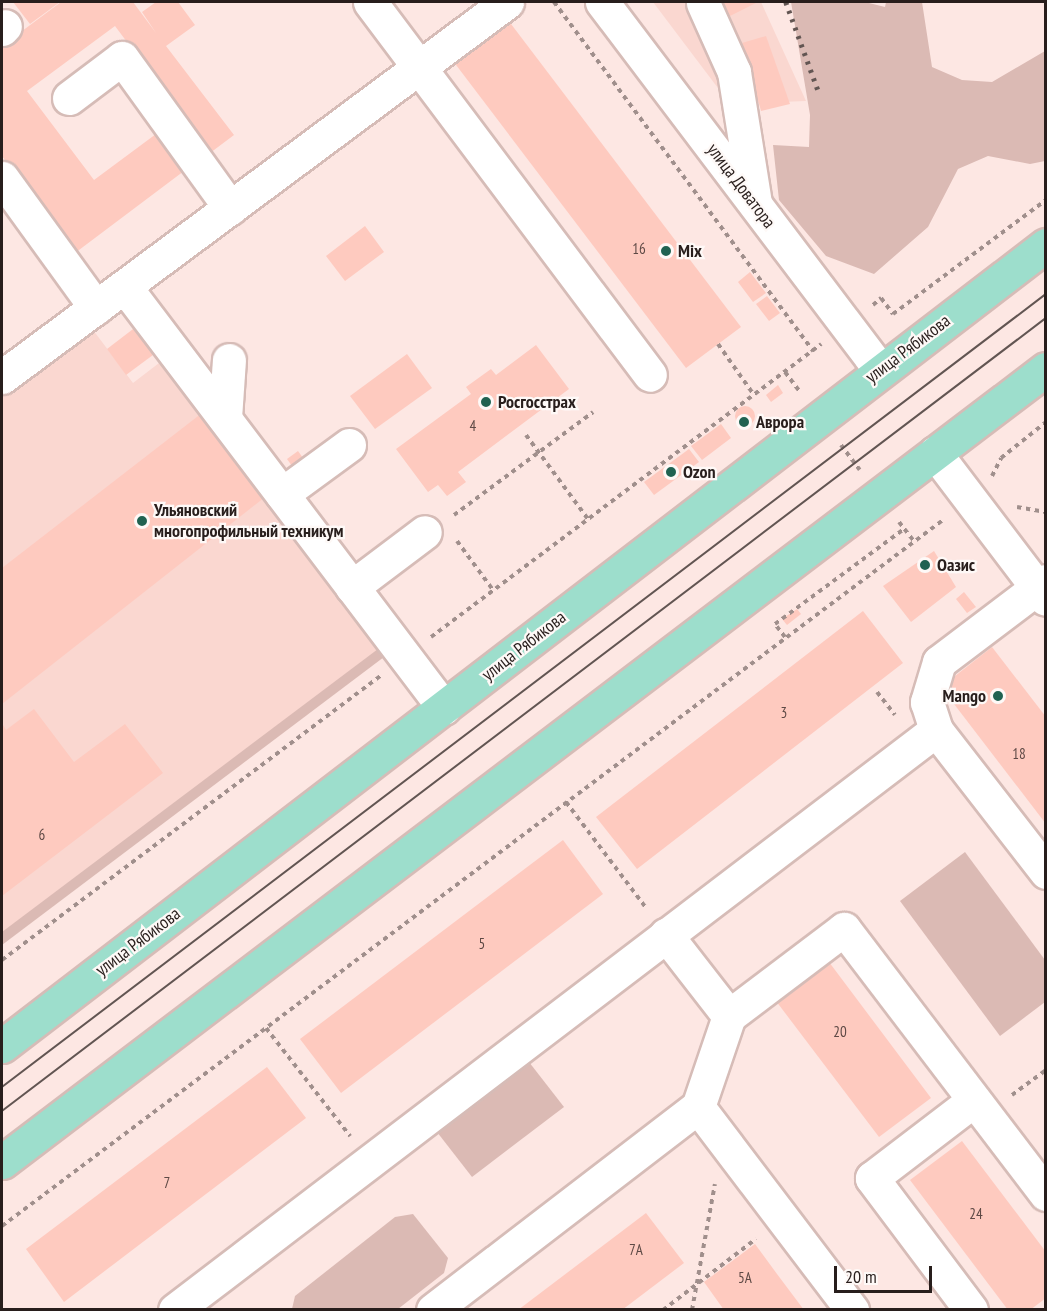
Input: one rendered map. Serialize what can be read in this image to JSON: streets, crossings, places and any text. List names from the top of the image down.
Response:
{
  "streets": {
    "main road": ["улица Рябикова"],
    "street": ["улица Доватора"]
  },
  "crossings": [
    ["улица Доватора", "улица Рябикова"]
  ],
  "places": [
    "Mix",
    "Росгосстрах",
    "Аврора",
    "Ozon",
    "Ульяновский многопрофильный техникум",
    "Оазис",
    "Mango"
  ],
  "house_numbers": [
    "16",
    "4",
    "3",
    "18",
    "6",
    "5",
    "20",
    "7",
    "24",
    "7А",
    "5А"
  ],
  "scale_bar": "20 m"
}
